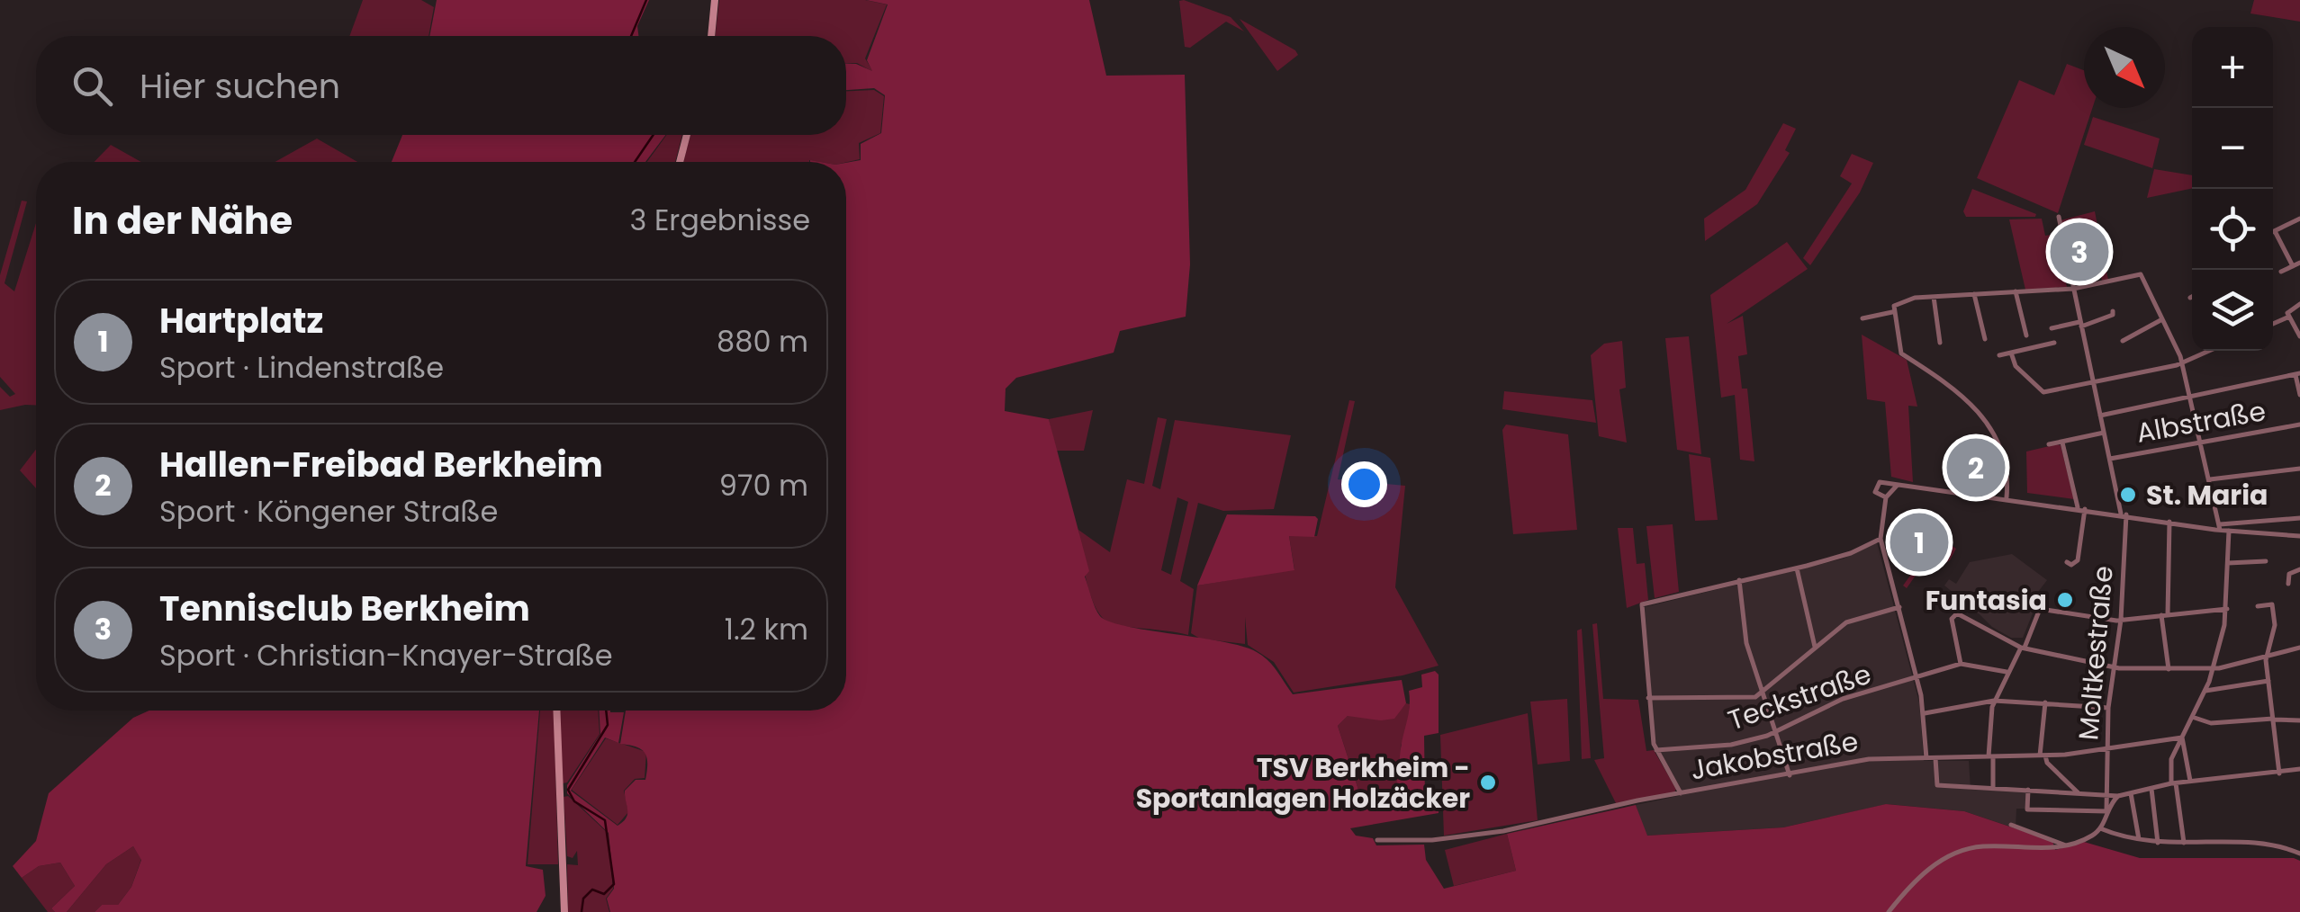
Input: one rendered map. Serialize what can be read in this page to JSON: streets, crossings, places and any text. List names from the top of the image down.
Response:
{
  "streets": {
    "street": [
      "Albstraße",
      "Moltkestraße",
      "Teckstraße",
      "Jakobstraße"
    ]
  },
  "crossings": [
    ["Albstraße", "Moltkestraße"],
    ["Moltkestraße", "Jakobstraße"]
  ],
  "places": ["St. Maria", "Funtasia", "TSV Berkheim - Sportanlagen Holzäcker"],
  "north": "bottom right",
  "page": {
    "map_buttons": ["+", "−"],
    "search": "Hier suchen",
    "heading": ["In der Nähe", "3 Ergebnisse"],
    "pins": ["3", "2", "1"],
    "list": [
      {
        "mark": "1",
        "name": "Hartplatz",
        "note": "Sport · Lindenstraße",
        "value": "880 m"
      },
      {
        "mark": "2",
        "name": "Hallen-Freibad Berkheim",
        "note": "Sport · Köngener Straße",
        "value": "970 m"
      },
      {
        "mark": "3",
        "name": "Tennisclub Berkheim",
        "note": "Sport · Christian-Knayer-Straße",
        "value": "1.2 km"
      }
    ]
  }
}
